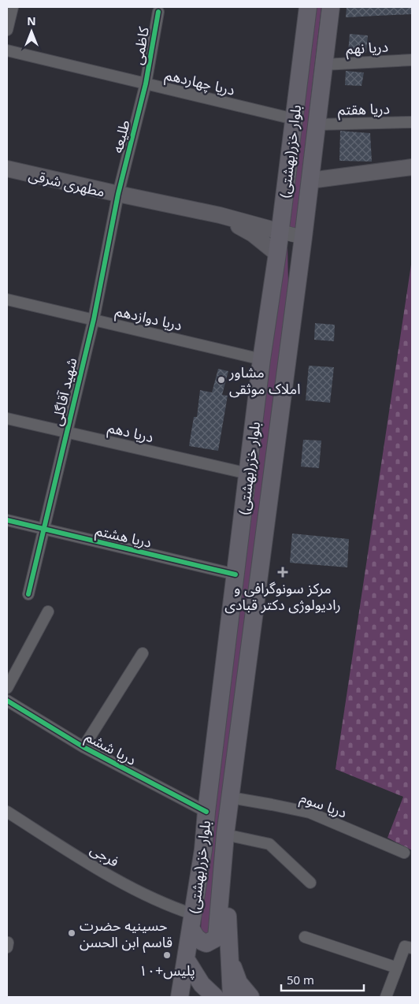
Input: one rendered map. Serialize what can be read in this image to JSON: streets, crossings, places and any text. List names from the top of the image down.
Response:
{
  "streets": {
    "main road": ["بلوار خزر(بهشتی)", "مطهری شرقی"],
    "street": [
      "کاظمی",
      "دریا نهم",
      "دریا چهاردهم",
      "دریا هقتم",
      "طلیعه",
      "دریا دوازدهم",
      "شهید آقاگلی",
      "دریا دهم",
      "دریا هشتم",
      "دریا ششم",
      "دریا سوم",
      "فرجی"
    ]
  },
  "crossings": [
    ["کاظمی", "دریا چهاردهم"],
    ["کاظمی", "طلیعه"],
    ["دریا نهم", "بلوار خزر(بهشتی)"],
    ["دریا چهاردهم", "طلیعه"],
    ["دریا چهاردهم", "بلوار خزر(بهشتی)"],
    ["دریا هقتم", "بلوار خزر(بهشتی)"],
    ["طلیعه", "مطهری شرقی"],
    ["طلیعه", "شهید آقاگلی"],
    ["بلوار خزر(بهشتی)", "دریا دوازدهم"],
    ["بلوار خزر(بهشتی)", "دریا دهم"],
    ["بلوار خزر(بهشتی)", "دریا هشتم"],
    ["بلوار خزر(بهشتی)", "دریا ششم"],
    ["بلوار خزر(بهشتی)", "دریا سوم"],
    ["بلوار خزر(بهشتی)", "فرجی"],
    ["مطهری شرقی", "شهید آقاگلی"],
    ["دریا دوازدهم", "شهید آقاگلی"],
    ["شهید آقاگلی", "دریا دهم"],
    ["شهید آقاگلی", "دریا هشتم"]
  ],
  "places": {
    "other": ["مشاور املاک موثقی", "حسینیه حضرت قاسم ابن الحسن", "پلیس+١٠"],
    "health": ["مركز سونوگرافی و راديولوژی دكتر قبادی"]
  },
  "scale_bar": "50 m",
  "north": "top"
}
